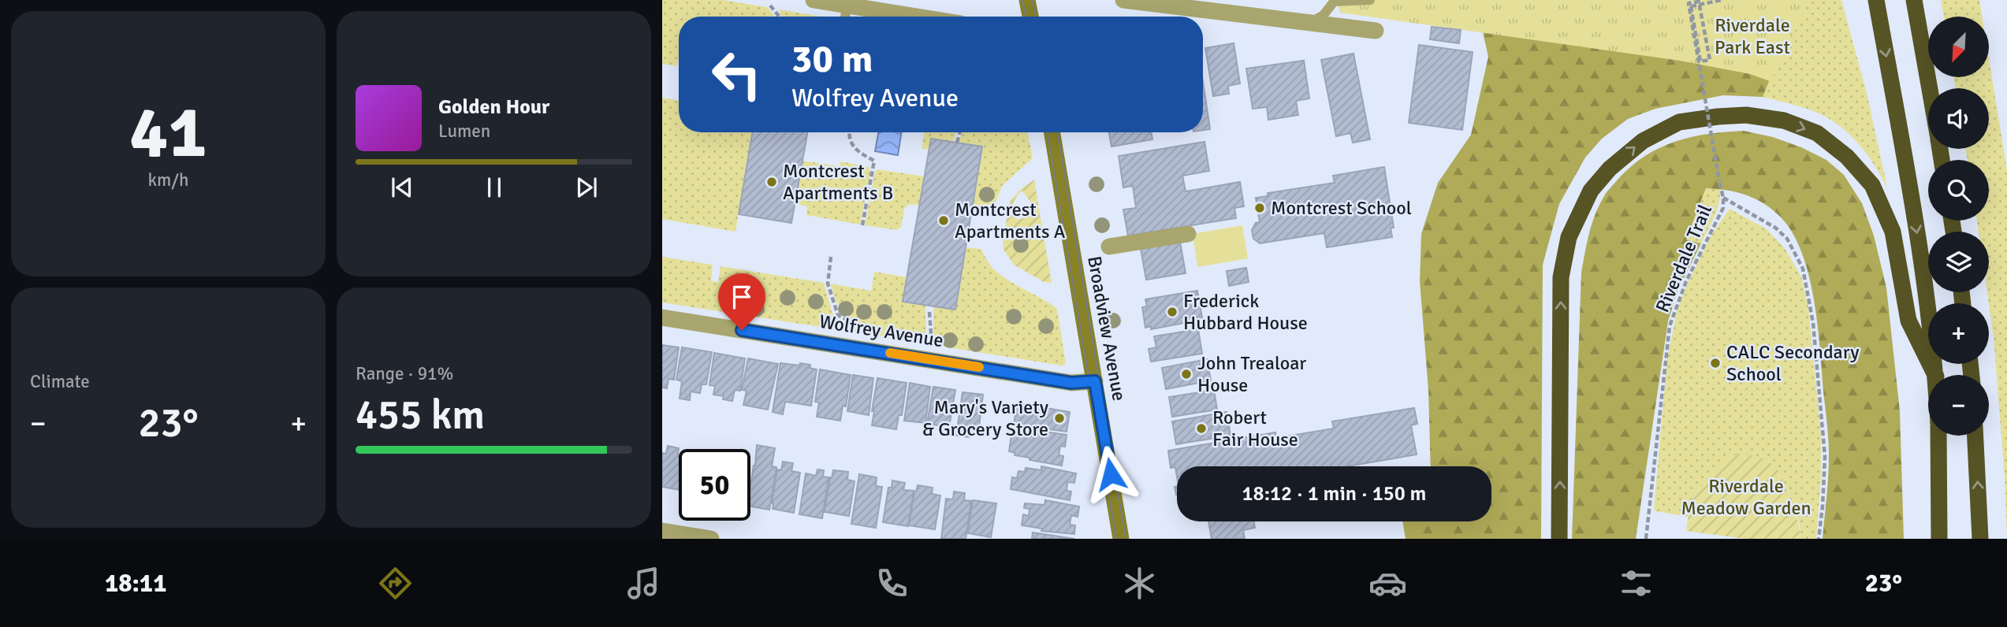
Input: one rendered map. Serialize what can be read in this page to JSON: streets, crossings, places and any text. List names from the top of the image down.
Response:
{
  "streets": {
    "main road": ["Broadview Avenue"],
    "street": ["Wolfrey Avenue"],
    "path": ["Riverdale Trail"]
  },
  "crossings": [
    ["Broadview Avenue", "Wolfrey Avenue"]
  ],
  "parks": ["Riverdale Park East", "Riverdale Meadow Garden"],
  "places": [
    "Montcrest Apartments B",
    "Montcrest School",
    "Montcrest Apartments A",
    "Frederick Hubbard House",
    "CALC Secondary School",
    "John Trealoar House",
    "Mary's Variety & Grocery Store",
    "Robert Fair House"
  ],
  "north": "bottom left",
  "page": {
    "tile": [
      ["41", "km/h"],
      "Climate",
      ["Range · 91%", "455 km"]
    ],
    "map_buttons": ["+", "−"],
    "turn": ["30 m", "Wolfrey Avenue"],
    "song": ["Golden Hour", "Lumen"],
    "heat": ["−", "23°", "+"],
    "limit": "50",
    "trip": "18:12 · 1 min · 150 m",
    "tabs": ["18:11", "23°"]
  }
}
